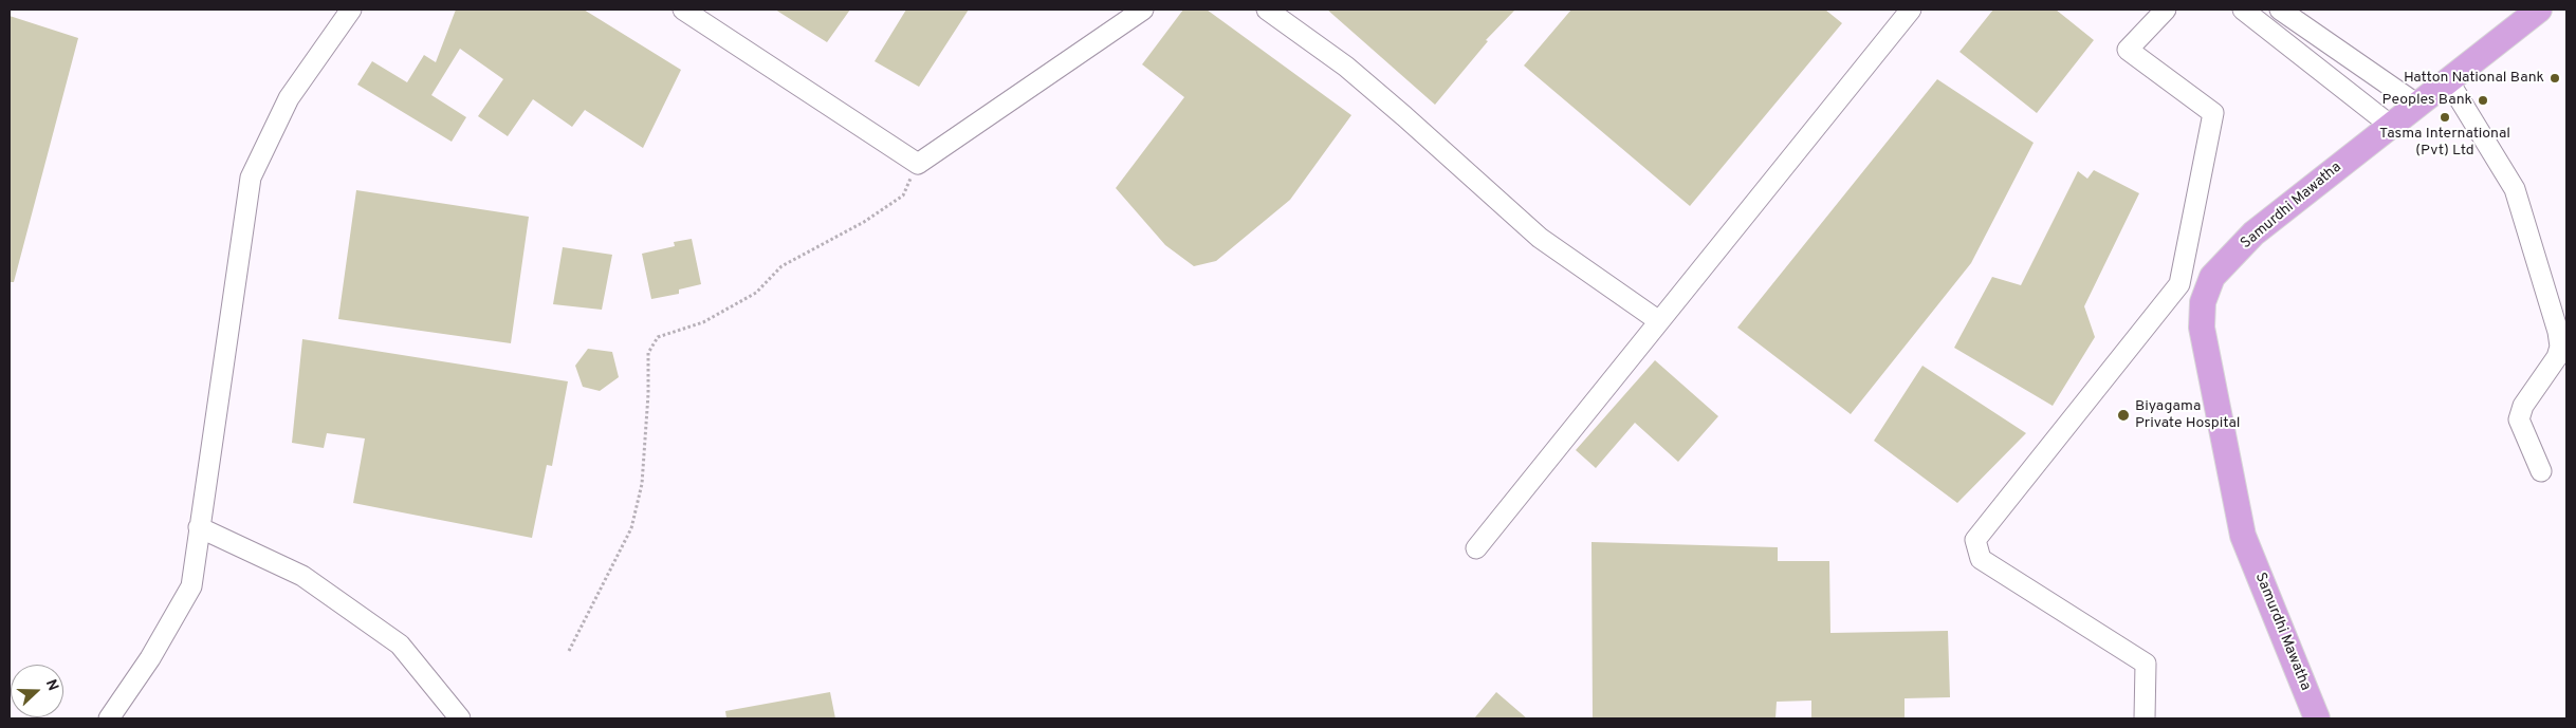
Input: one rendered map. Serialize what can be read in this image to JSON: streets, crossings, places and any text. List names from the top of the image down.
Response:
{
  "streets": {
    "main road": ["Samurdhi Mawatha"]
  },
  "places": [
    "Hatton National Bank",
    "Peoples Bank",
    "Tasma International (Pvt) Ltd",
    "Biyagama Private Hospital"
  ],
  "north": "right"
}
